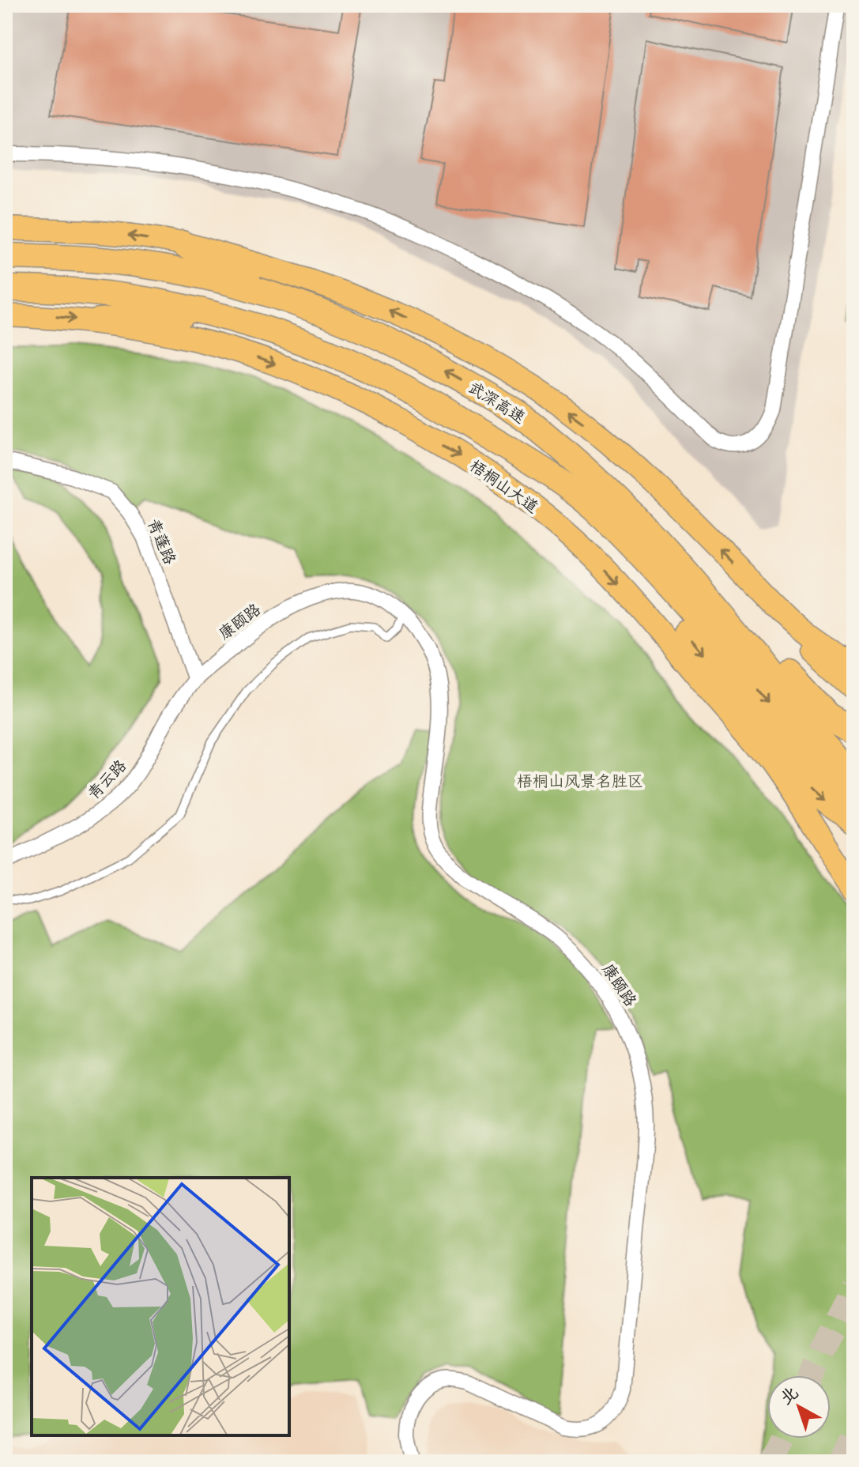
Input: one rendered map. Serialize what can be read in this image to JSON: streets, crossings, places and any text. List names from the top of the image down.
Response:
{
  "streets": {
    "highway": ["武深高速"],
    "main road": ["梧桐山大道"],
    "street": ["青蓬路", "康颐路", "青云路"]
  },
  "crossings": [
    ["青蓬路", "康颐路"],
    ["青蓬路", "青云路"],
    ["康颐路", "青云路"]
  ],
  "parks": ["梧桐山风景名胜区"],
  "north": "top left"
}
